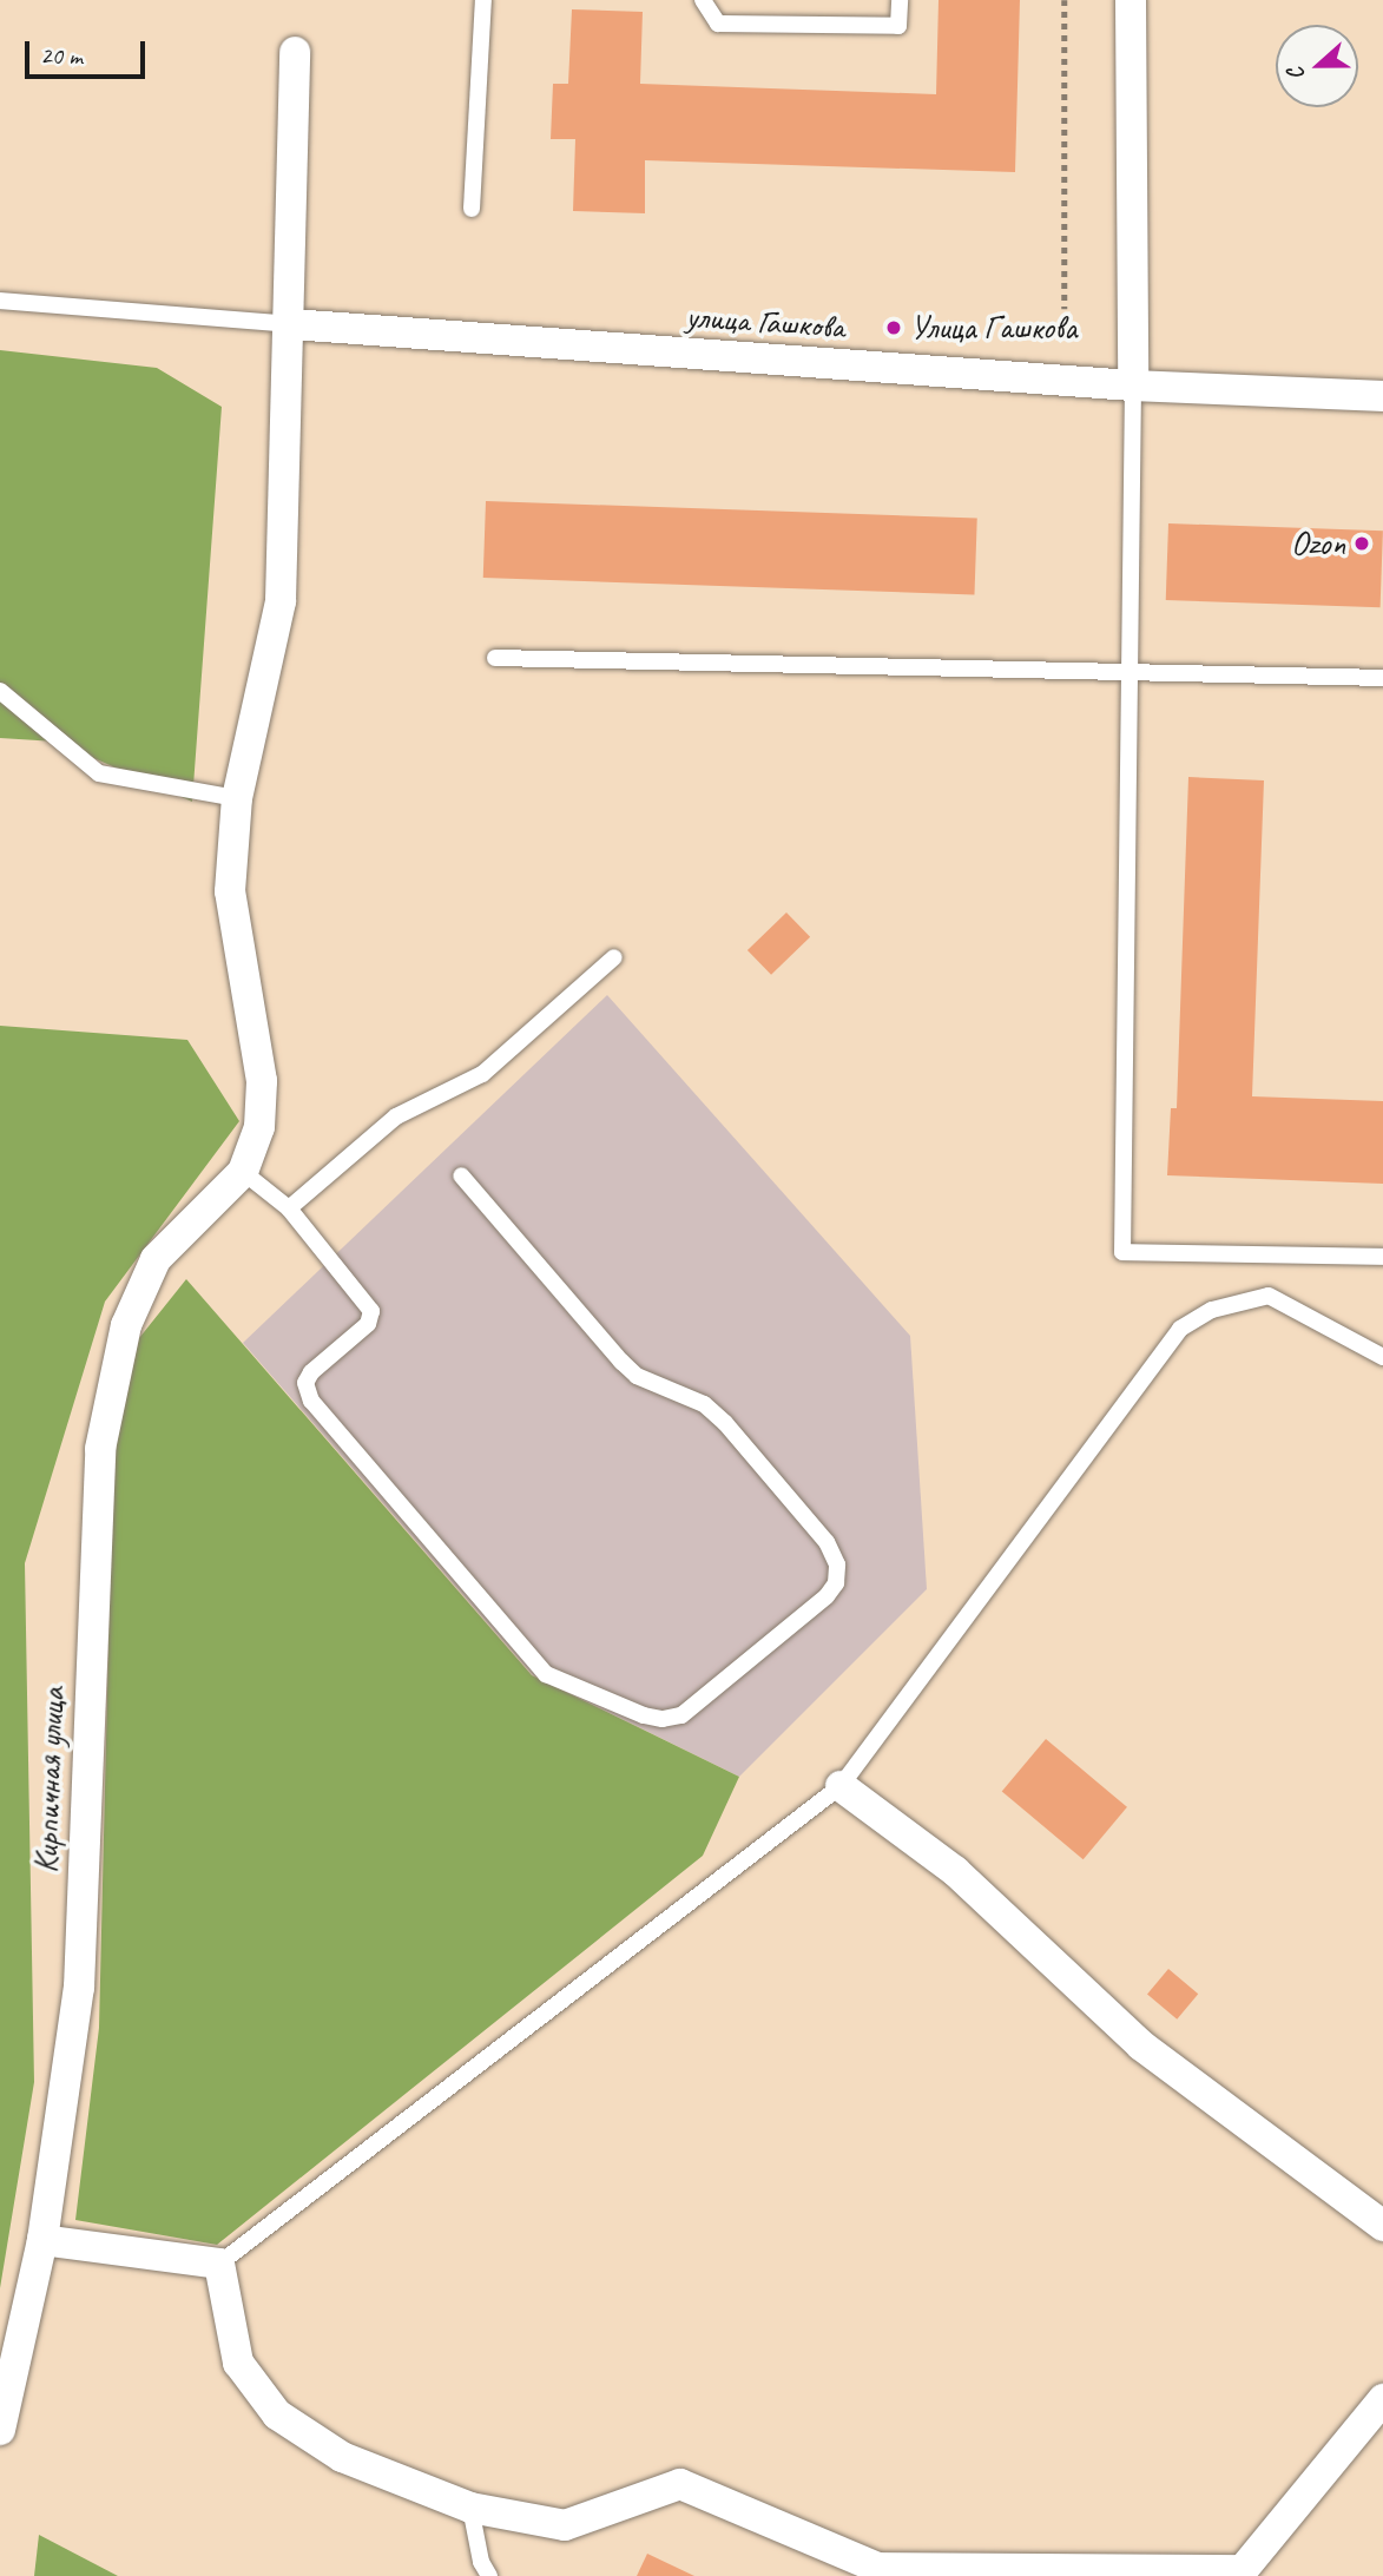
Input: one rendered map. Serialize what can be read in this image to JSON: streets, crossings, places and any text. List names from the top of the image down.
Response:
{
  "streets": {
    "street": ["улица Гашкова", "Кирпичная улица"]
  },
  "places": ["Улица Гашкова", "Ozon"],
  "scale_bar": "20 m",
  "north": "left"
}
